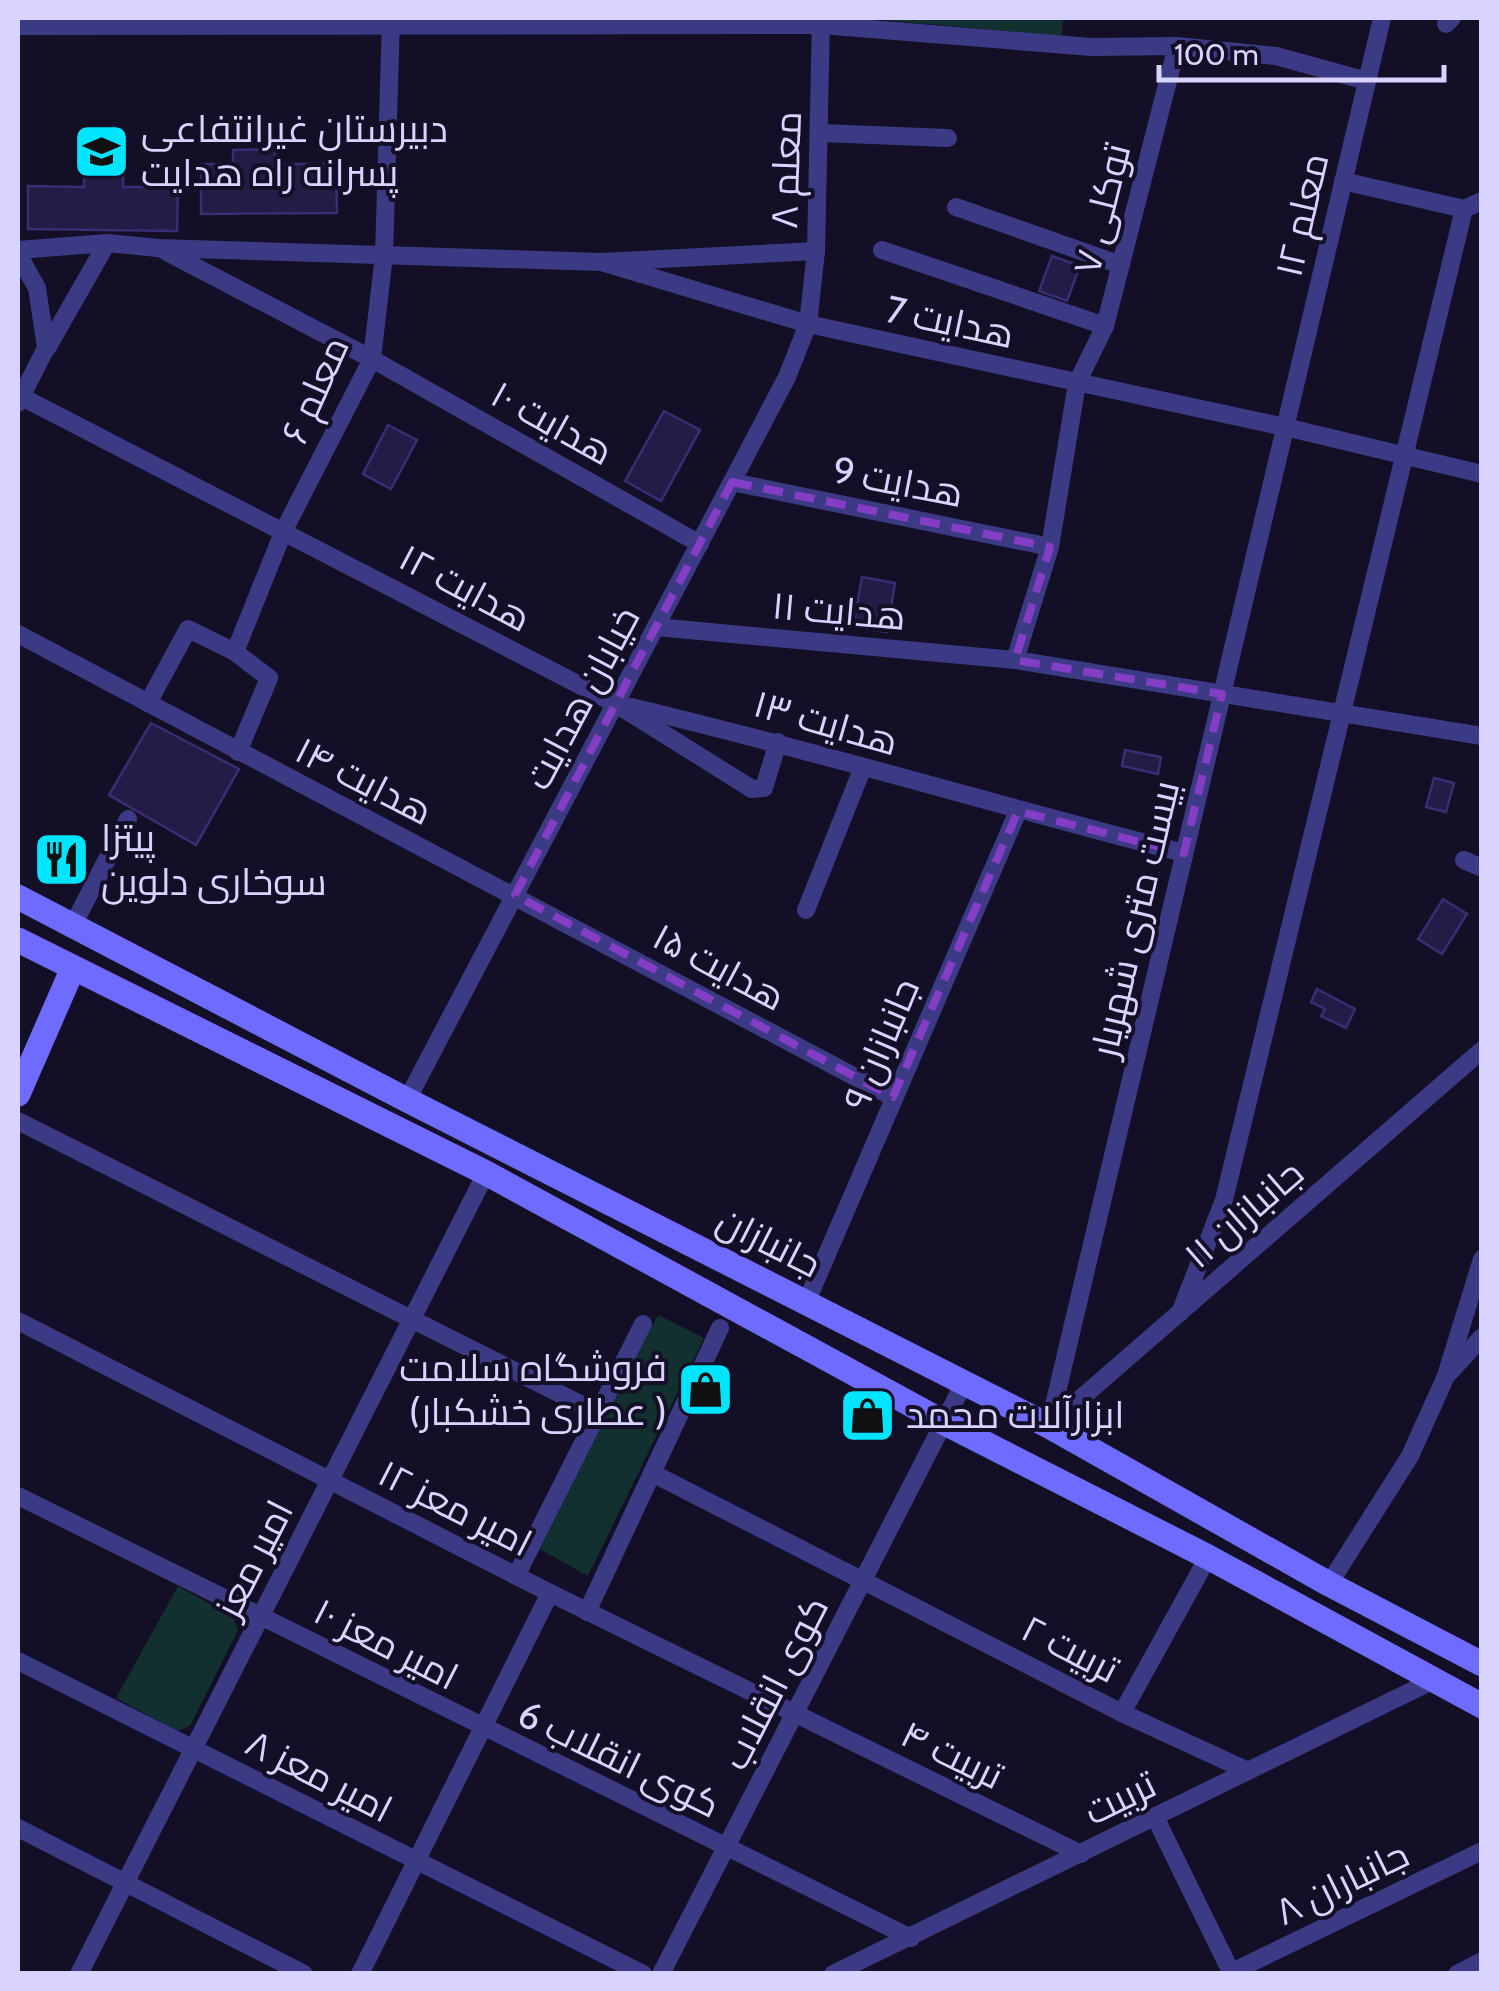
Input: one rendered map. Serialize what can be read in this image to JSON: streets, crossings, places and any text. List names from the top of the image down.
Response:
{
  "streets": {
    "main road": ["جانبازان"],
    "street": [
      "معلم ۸",
      "توکلی ۷",
      "معلم ۱۲",
      "هدایت 7",
      "معلم ۶",
      "هدایت ۱۰",
      "هدایت 9",
      "هدایت ۱۲",
      "هدایت ۱۱",
      "خیابان هدایت",
      "هدایت ۱۳",
      "هدایت ۱۴",
      "بیست متری شهریار",
      "هدایت ۱۵",
      "جانبازان ۹",
      "جانبازان ۱۱",
      "امیر معز ۱۲",
      "امیر معز",
      "امیر معز ۱۰",
      "تربیت ۲",
      "کوی انقلاب",
      "تربیت ۴",
      "کوی انقلاب 6",
      "امیر معز ۸",
      "تربیت",
      "جانباران ۸"
    ]
  },
  "crossings": [
    ["معلم ۸", "هدایت 7"],
    ["معلم ۸", "خیابان هدایت"],
    ["توکلی ۷", "هدایت 7"],
    ["توکلی ۷", "هدایت 9"],
    ["توکلی ۷", "هدایت ۱۱"],
    ["معلم ۱۲", "هدایت 7"],
    ["معلم ۱۲", "بیست متری شهریار"],
    ["هدایت 7", "خیابان هدایت"],
    ["هدایت 7", "بیست متری شهریار"],
    ["معلم ۶", "هدایت ۱۰"],
    ["معلم ۶", "هدایت ۱۲"],
    ["هدایت ۱۰", "خیابان هدایت"],
    ["هدایت 9", "خیابان هدایت"],
    ["هدایت ۱۲", "خیابان هدایت"],
    ["هدایت ۱۲", "هدایت ۱۳"],
    ["هدایت ۱۱", "خیابان هدایت"],
    ["هدایت ۱۱", "بیست متری شهریار"],
    ["خیابان هدایت", "هدایت ۱۳"],
    ["خیابان هدایت", "هدایت ۱۴"],
    ["خیابان هدایت", "هدایت ۱۵"],
    ["خیابان هدایت", "جانبازان"],
    ["هدایت ۱۳", "بیست متری شهریار"],
    ["هدایت ۱۳", "جانبازان ۹"],
    ["هدایت ۱۴", "هدایت ۱۵"],
    ["بیست متری شهریار", "جانبازان ۱۱"],
    ["بیست متری شهریار", "جانبازان"],
    ["هدایت ۱۵", "جانبازان ۹"],
    ["جانبازان ۹", "جانبازان"],
    ["جانبازان ۱۱", "جانبازان"],
    ["جانبازان", "امیر معز"],
    ["جانبازان", "کوی انقلاب"],
    ["جانبازان", "تربیت"],
    ["امیر معز ۱۲", "امیر معز"],
    ["امیر معز ۱۲", "تربیت ۴"],
    ["امیر معز", "امیر معز ۱۰"],
    ["امیر معز", "امیر معز ۸"],
    ["امیر معز ۱۰", "کوی انقلاب 6"],
    ["تربیت ۲", "کوی انقلاب"],
    ["تربیت ۲", "تربیت"],
    ["کوی انقلاب", "تربیت ۴"],
    ["کوی انقلاب", "کوی انقلاب 6"],
    ["تربیت ۴", "تربیت"],
    ["کوی انقلاب 6", "تربیت"]
  ],
  "places": {
    "school or university": ["دبیرستان غیرانتفاعی پسرانه راه هدایت"],
    "restaurant": ["پیتزا سوخاری دلوین"],
    "shop": ["فروشگاه سلامت (عطاری خشکبار )", "ابزارآلات محمد"]
  },
  "scale_bar": "100 m"
}
